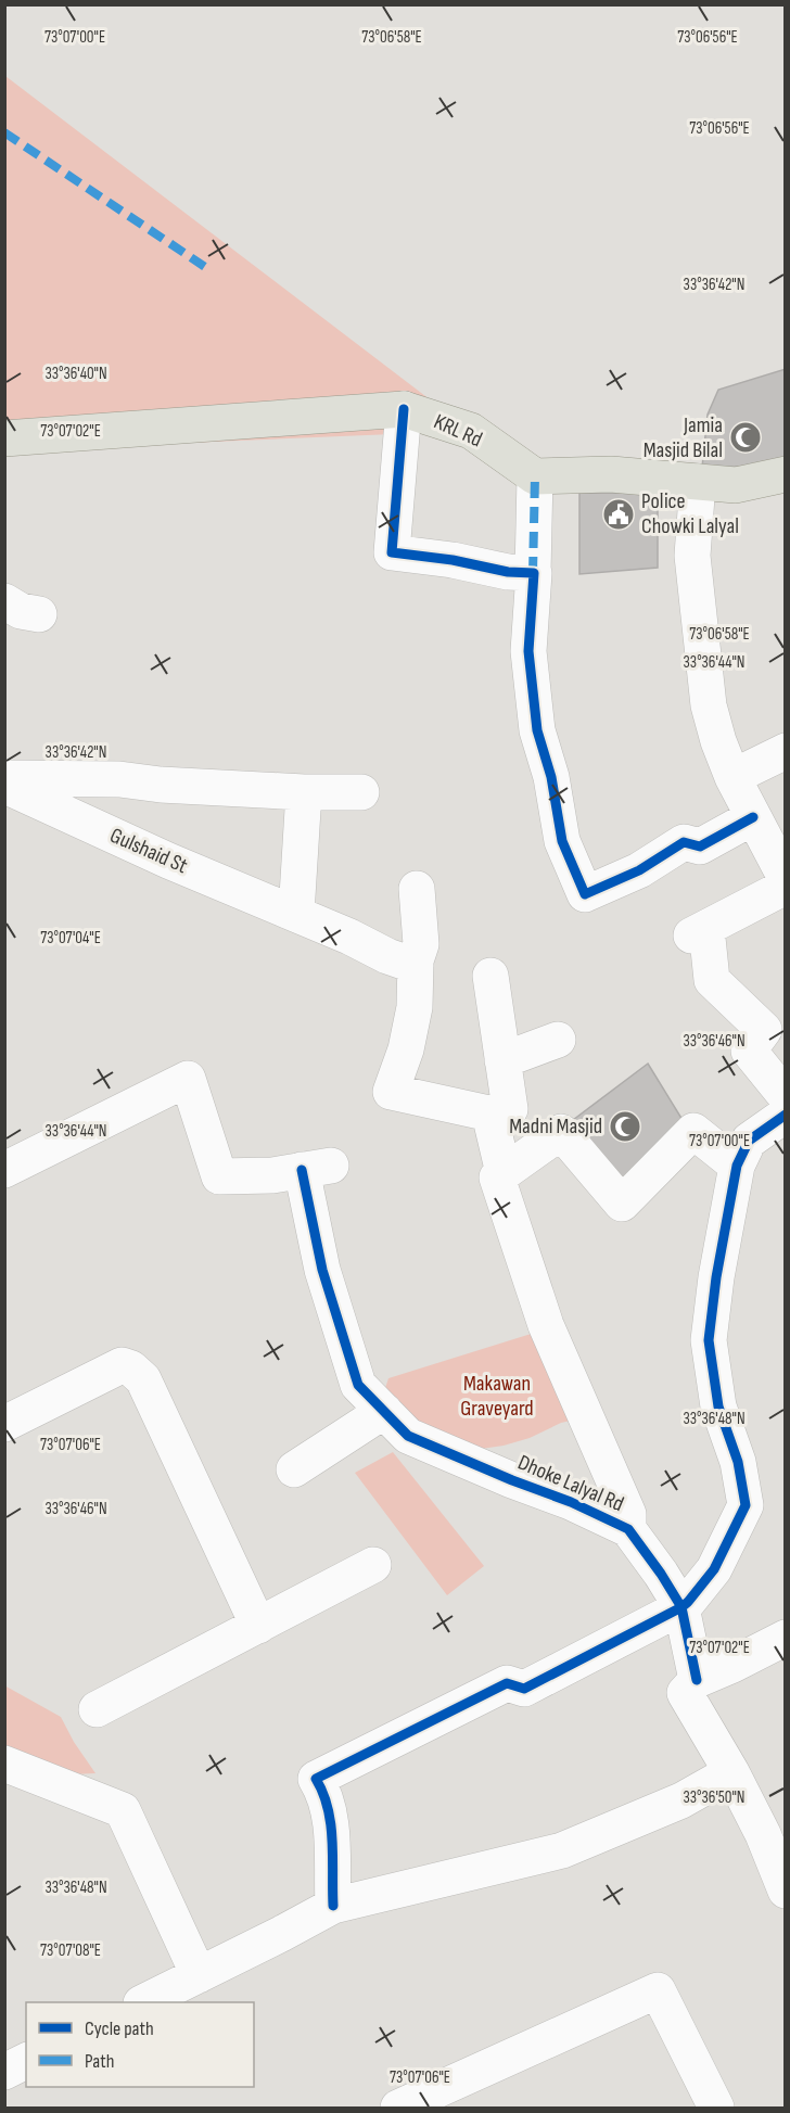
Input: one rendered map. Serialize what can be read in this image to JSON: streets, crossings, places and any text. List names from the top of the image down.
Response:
{
  "streets": {
    "main road": ["KRL Rd"],
    "street": ["Gulshaid St", "Dhoke Lalyal Rd"]
  },
  "parks": ["Makawan Graveyard"],
  "places": {
    "mosque": ["Jamia Masjid Bilal", "Madni Masjid"],
    "public building": ["Police Chowki Lalyal"]
  },
  "legend": ["Cycle path", "Path"],
  "coordinates": [
    "73°07'00\"E",
    "73°06'58\"E",
    "73°06'56\"E",
    "33°36'42\"N",
    "33°36'40\"N",
    "73°07'02\"E",
    "33°36'44\"N",
    "73°07'04\"E",
    "33°36'46\"N",
    "33°36'48\"N",
    "73°07'06\"E",
    "33°36'50\"N",
    "73°07'08\"E"
  ]
}
